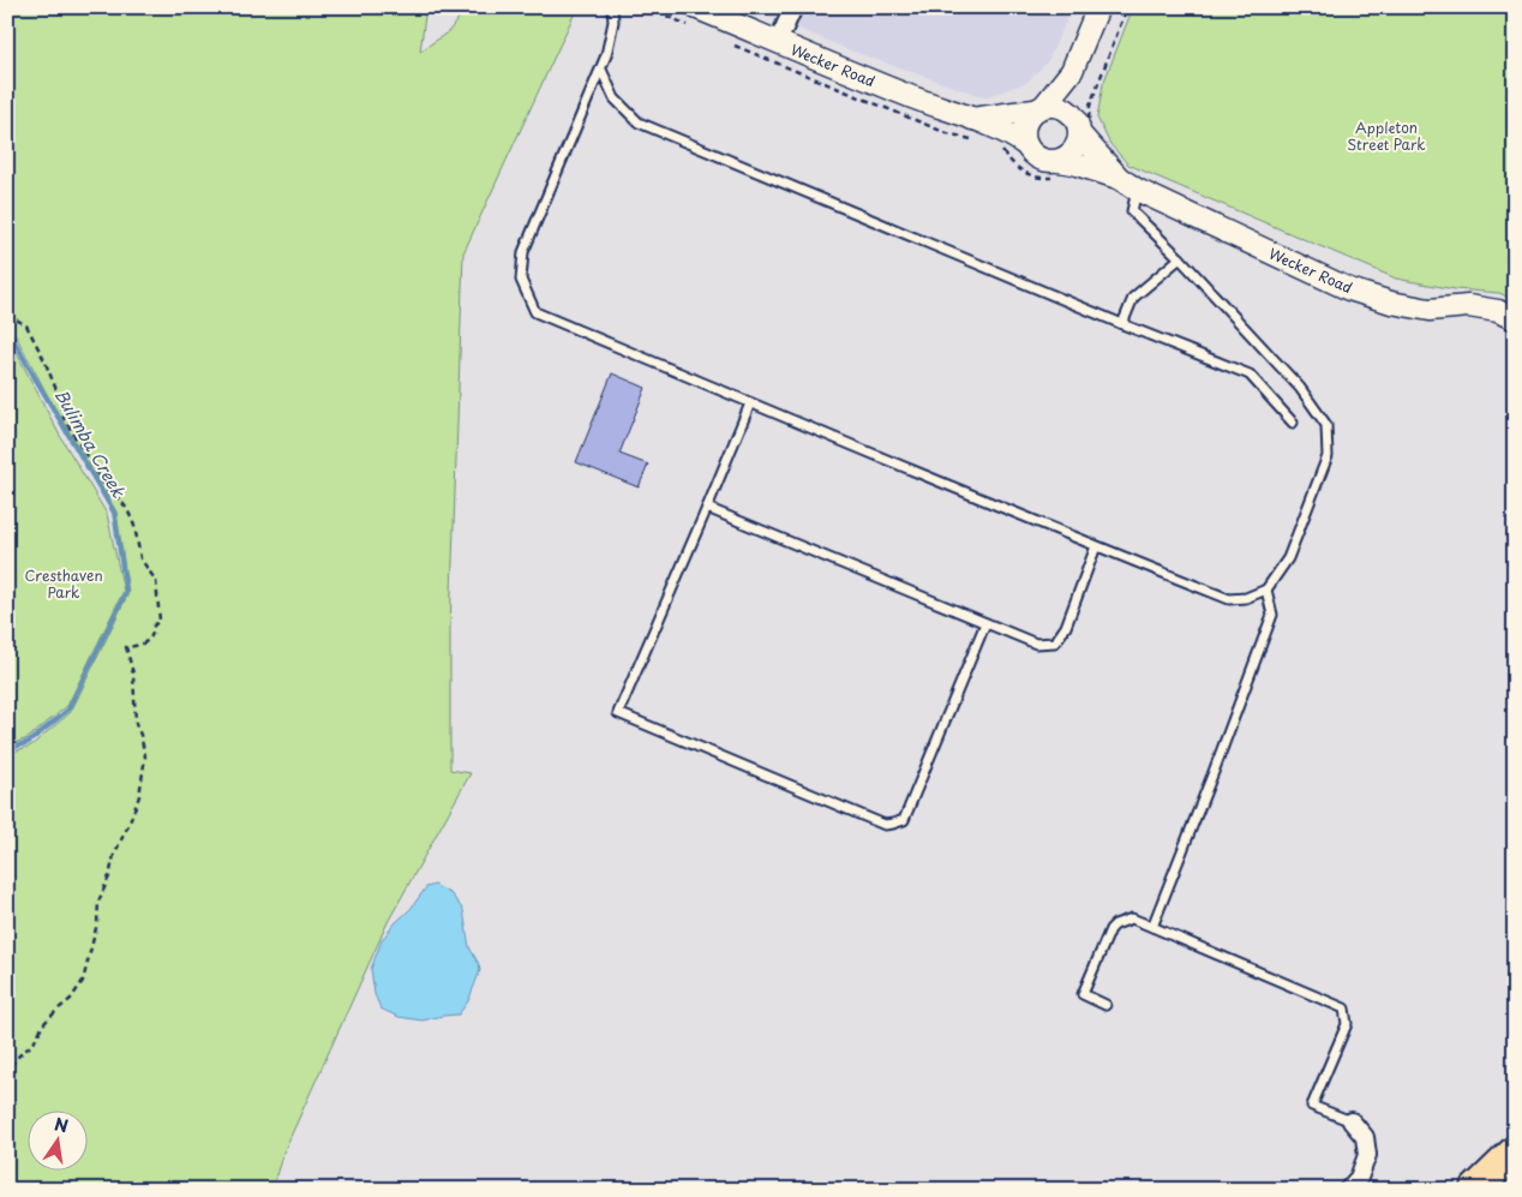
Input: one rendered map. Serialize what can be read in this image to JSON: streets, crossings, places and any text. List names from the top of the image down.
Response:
{
  "streets": {
    "street": ["Wecker Road"]
  },
  "water": ["Bulimba Creek"],
  "parks": ["Appleton Street Park", "Cresthaven Park"],
  "north": "top"
}
